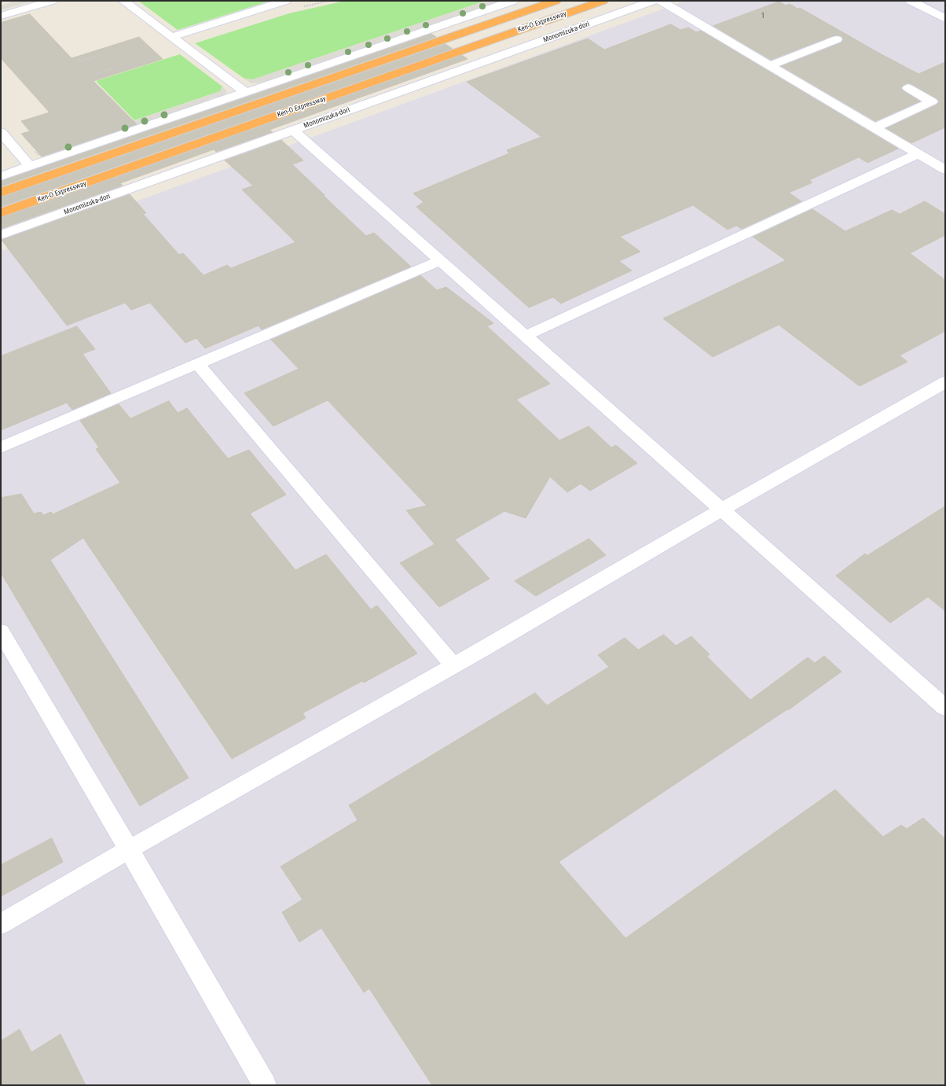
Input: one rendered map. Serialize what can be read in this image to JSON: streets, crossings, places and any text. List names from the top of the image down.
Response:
{
  "streets": {
    "highway": ["Ken-O Expressway"],
    "street": ["Monomizuka-dori"]
  },
  "house_numbers": ["1"]
}
